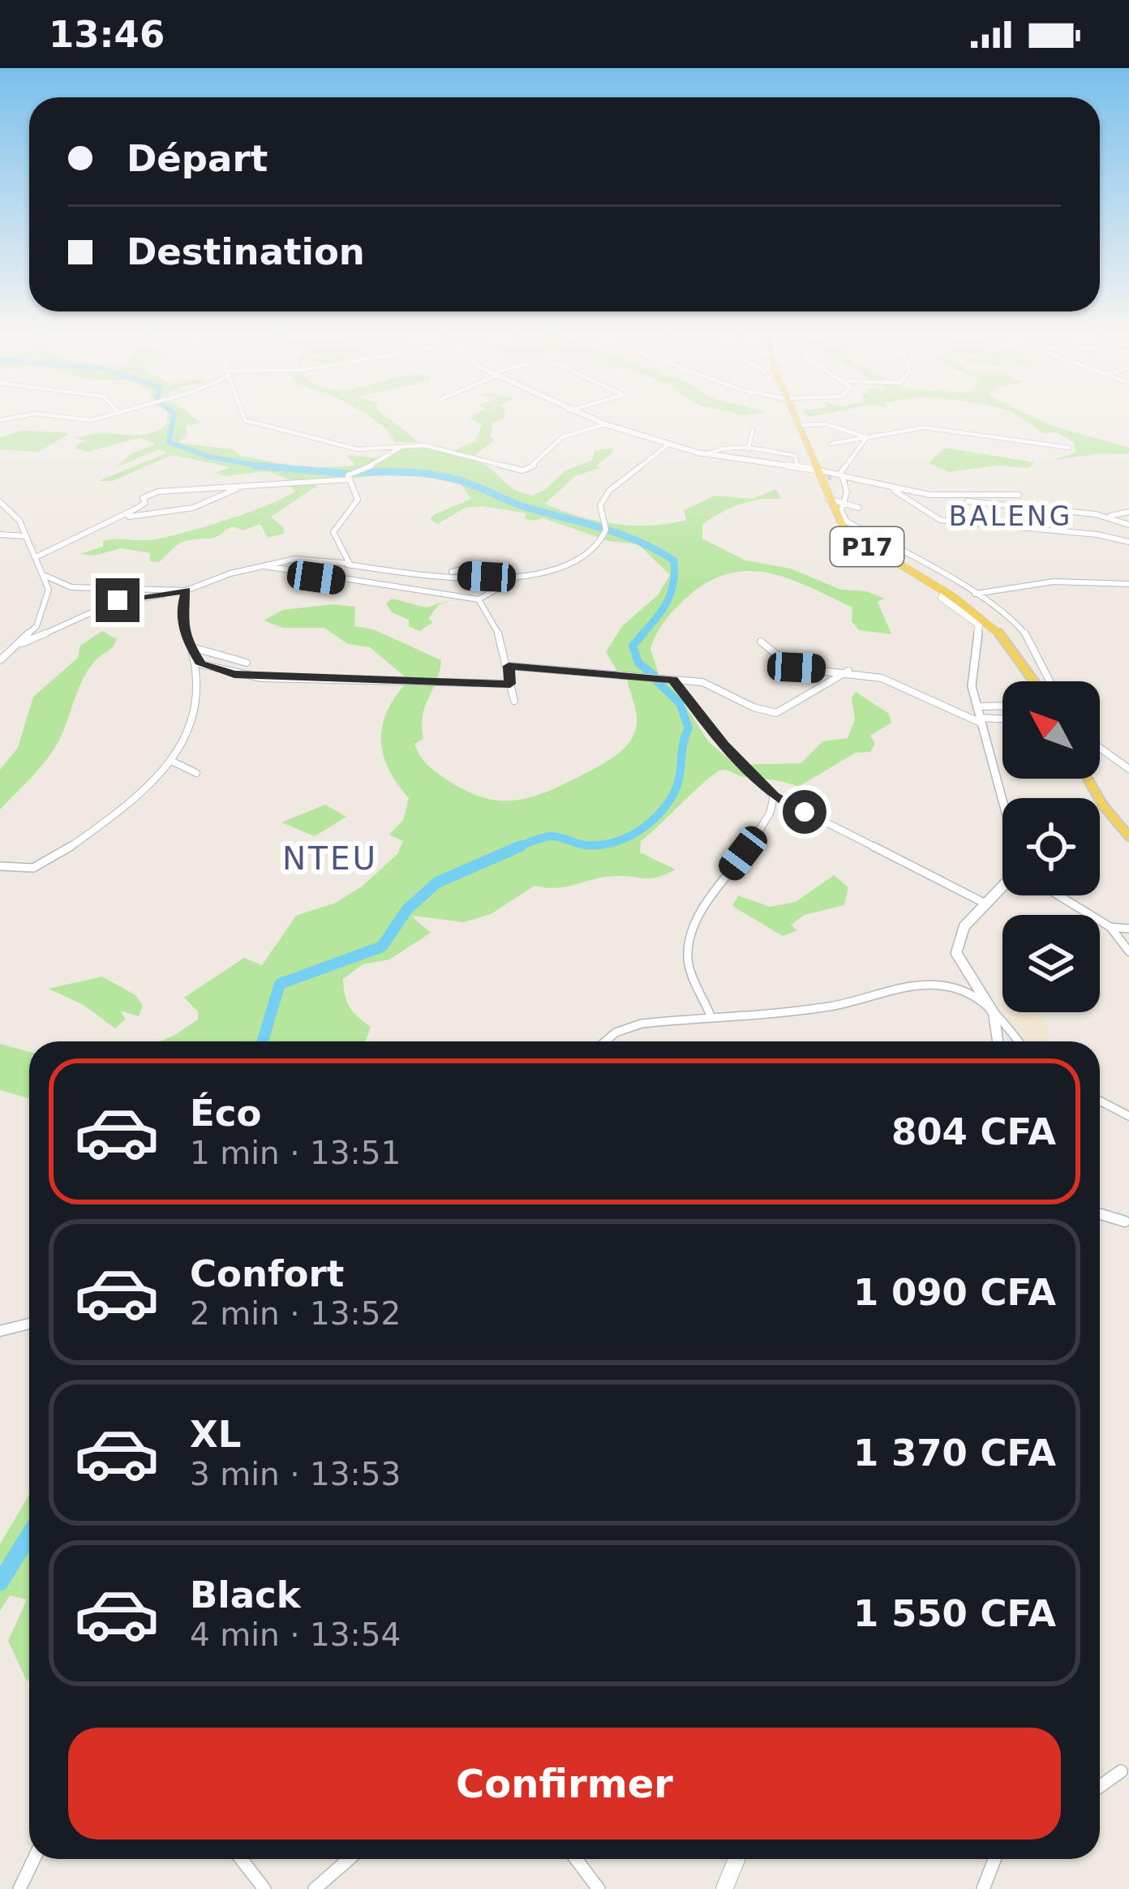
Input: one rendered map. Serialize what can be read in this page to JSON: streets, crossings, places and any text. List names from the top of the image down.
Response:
{
  "streets": {
    "main road": ["P17"]
  },
  "districts": ["BALENG", "NTEU"],
  "north": "top left",
  "page": {
    "status": "13:46",
    "banner": ["Départ", "Destination"],
    "list": [
      {
        "name": "Éco",
        "note": "1 min · 13:51",
        "value": "804 CFA"
      },
      {
        "name": "Confort",
        "note": "2 min · 13:52",
        "value": "1 090 CFA"
      },
      {
        "name": "XL",
        "note": "3 min · 13:53",
        "value": "1 370 CFA"
      },
      {
        "name": "Black",
        "note": "4 min · 13:54",
        "value": "1 550 CFA"
      }
    ],
    "buttons": "Confirmer"
  }
}
